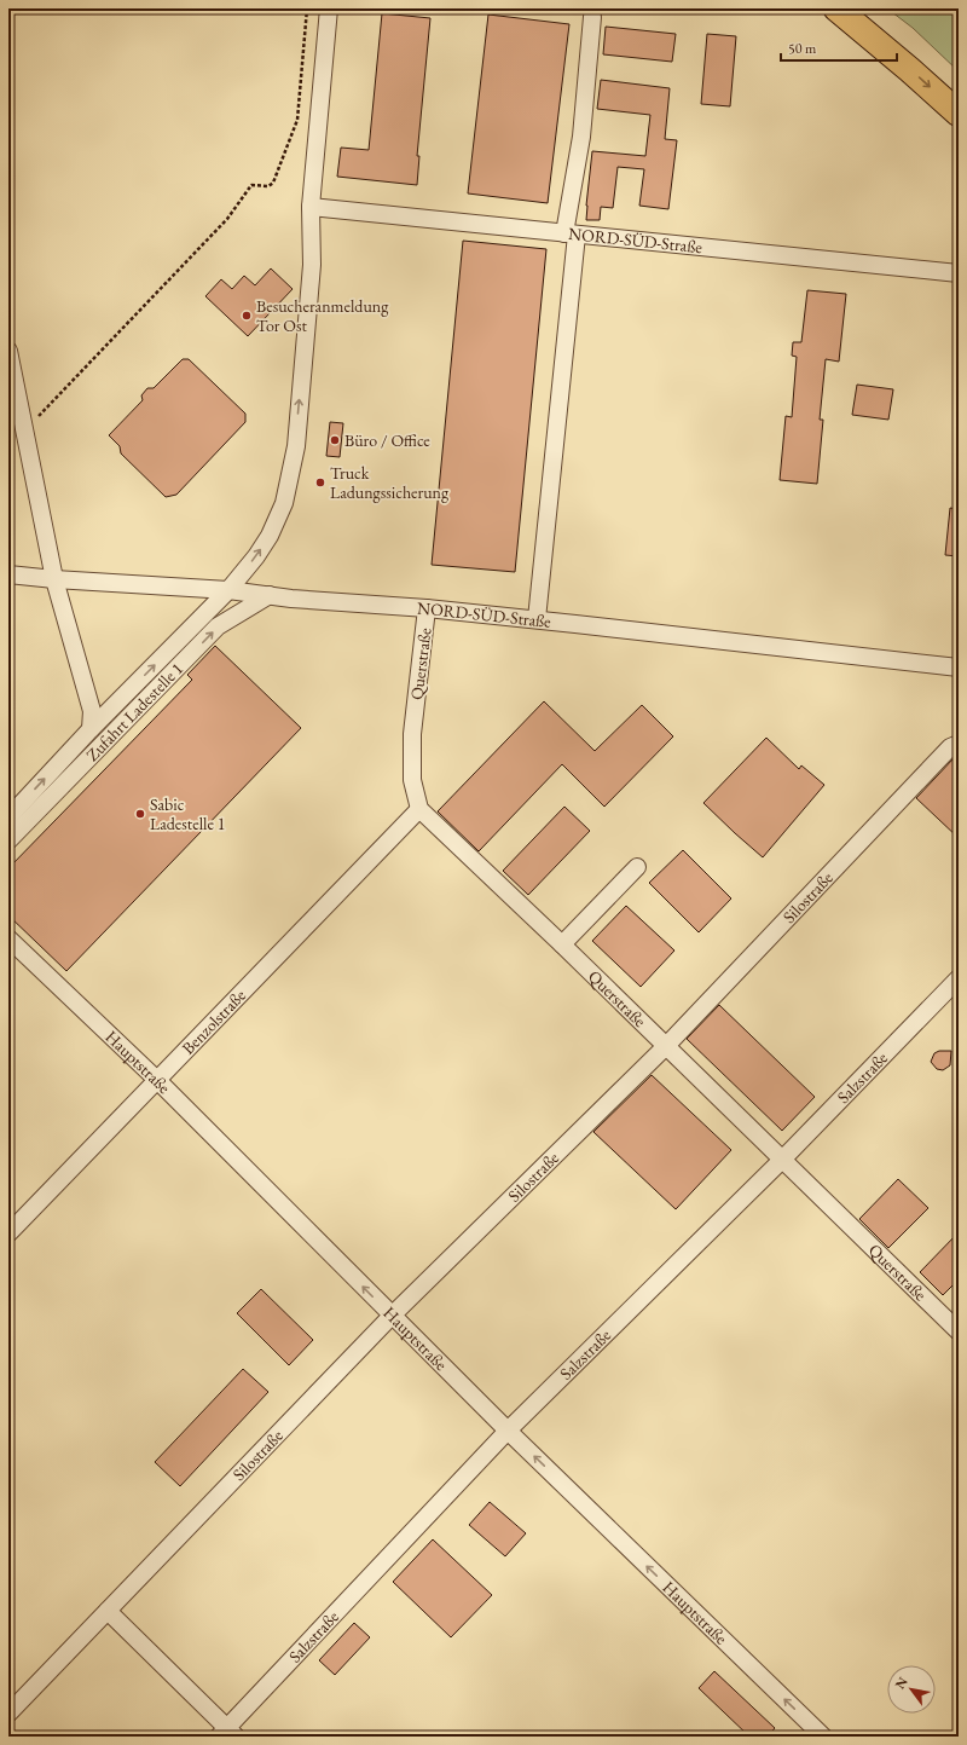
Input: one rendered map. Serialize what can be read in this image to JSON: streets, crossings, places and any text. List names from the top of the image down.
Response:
{
  "streets": {
    "lane": [
      "NORD-SÜD-Straße",
      "Querstraße",
      "Zufahrt Ladestelle 1",
      "Silostraße",
      "Benzolstraße",
      "Hauptstraße",
      "Salzstraße"
    ]
  },
  "crossings": [
    ["NORD-SÜD-Straße", "Querstraße"],
    ["NORD-SÜD-Straße", "Zufahrt Ladestelle 1"],
    ["Querstraße", "Silostraße"],
    ["Querstraße", "Benzolstraße"],
    ["Querstraße", "Salzstraße"],
    ["Silostraße", "Hauptstraße"],
    ["Benzolstraße", "Hauptstraße"],
    ["Hauptstraße", "Salzstraße"]
  ],
  "one_way": ["Hauptstraße"],
  "places": [
    "Besucheranmeldung Tor Ost",
    "Büro / Office",
    "Truck Ladungssicherung",
    "Sabic Ladestelle 1"
  ],
  "scale_bar": "50 m",
  "north": "top left"
}
